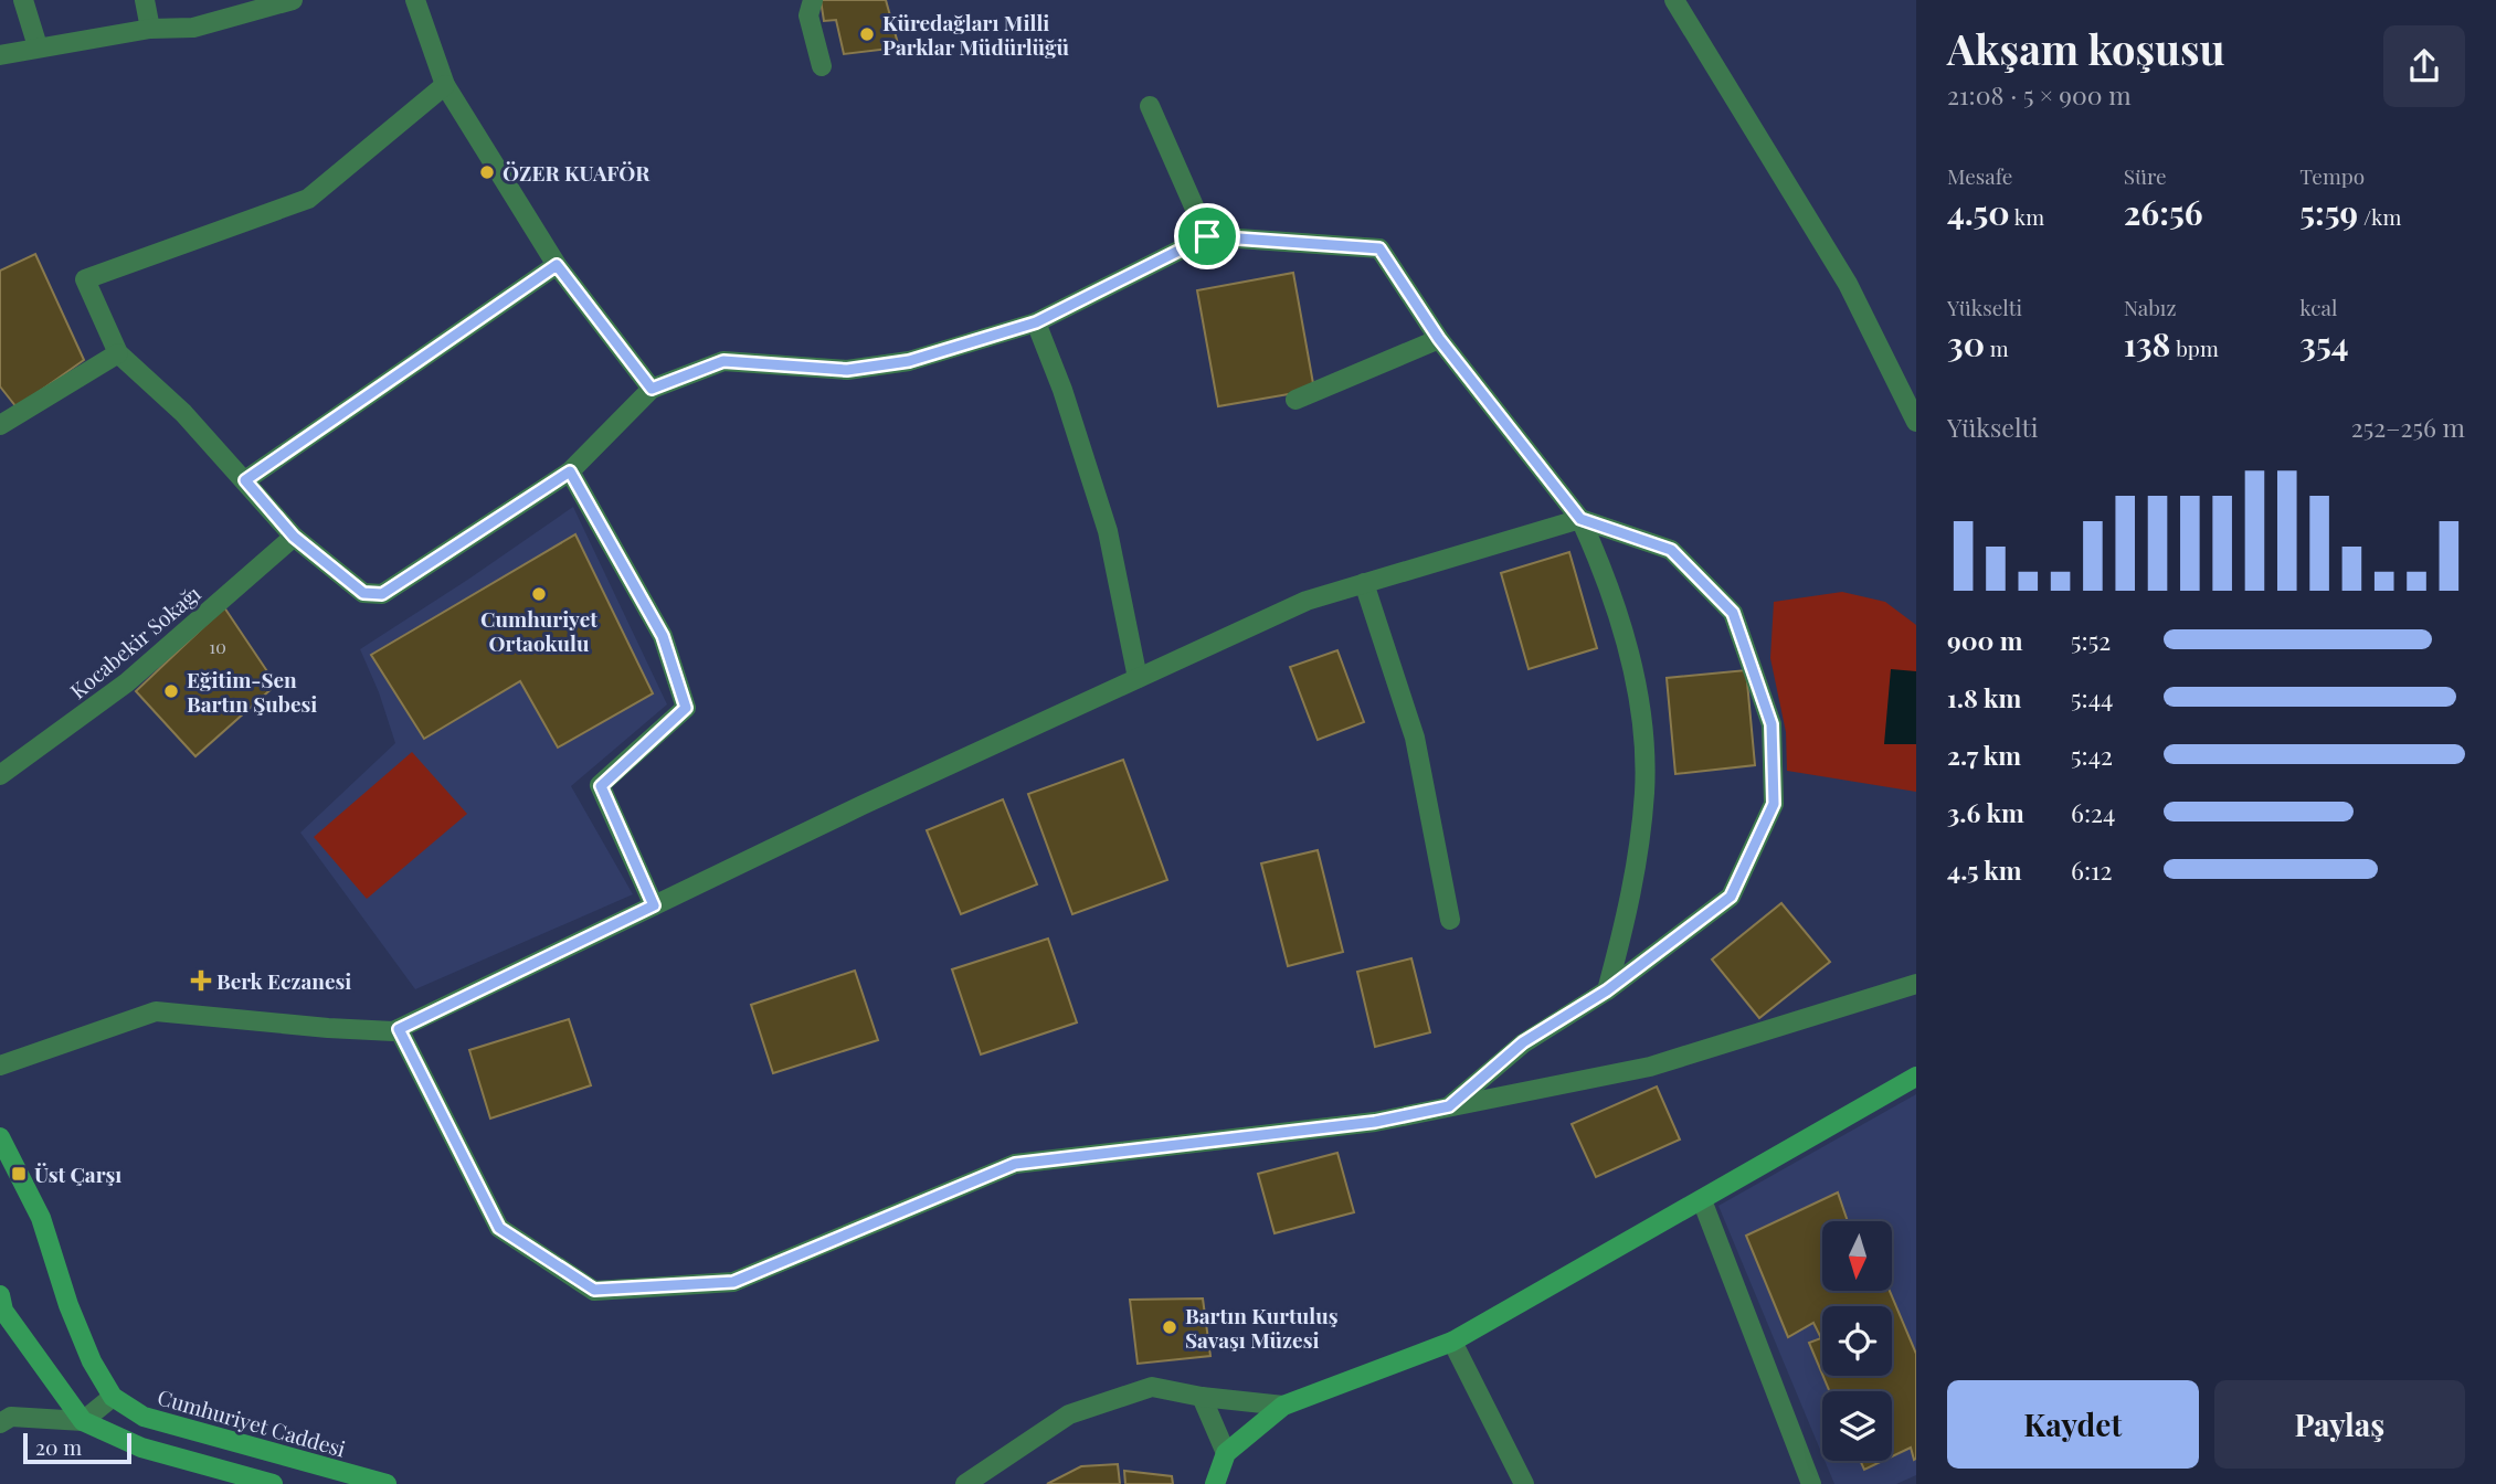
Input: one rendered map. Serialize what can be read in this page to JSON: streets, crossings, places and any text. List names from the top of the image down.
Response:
{
  "streets": {
    "main road": ["Cumhuriyet Caddesi"],
    "street": ["Kocabekir Sokağı"]
  },
  "places": {
    "other": [
      "Küredağları Milli Parklar Müdürlüğü",
      "ÖZER KUAFÖR",
      "Cumhuriyet Ortaokulu",
      "Eğitim-Sen Bartın Şubesi",
      "Bartın Kurtuluş Savaşı Müzesi"
    ],
    "health": ["Berk Eczanesi"],
    "transit": ["Üst Çarşı"]
  },
  "house_numbers": ["10"],
  "scale_bar": "20 m",
  "north": "bottom",
  "page": {
    "heading": ["Akşam koşusu", "21:08 · 5 × 900 m"],
    "stats": [
      ["Mesafe", "4.50 km"],
      ["Süre", "26:56"],
      ["Tempo", "5:59 /km"],
      ["Yükselti", "30 m"],
      ["Nabız", "138 bpm"],
      ["kcal", "354"]
    ],
    "chart": ["Yükselti", "252–256 m"],
    "list": [
      {
        "name": "900 m",
        "note": "5:52"
      },
      {
        "name": "1.8 km",
        "note": "5:44"
      },
      {
        "name": "2.7 km",
        "note": "5:42"
      },
      {
        "name": "3.6 km",
        "note": "6:24"
      },
      {
        "name": "4.5 km",
        "note": "6:12"
      }
    ],
    "buttons": ["Kaydet", "Paylaş"],
    "scale": "20 m"
  }
}
